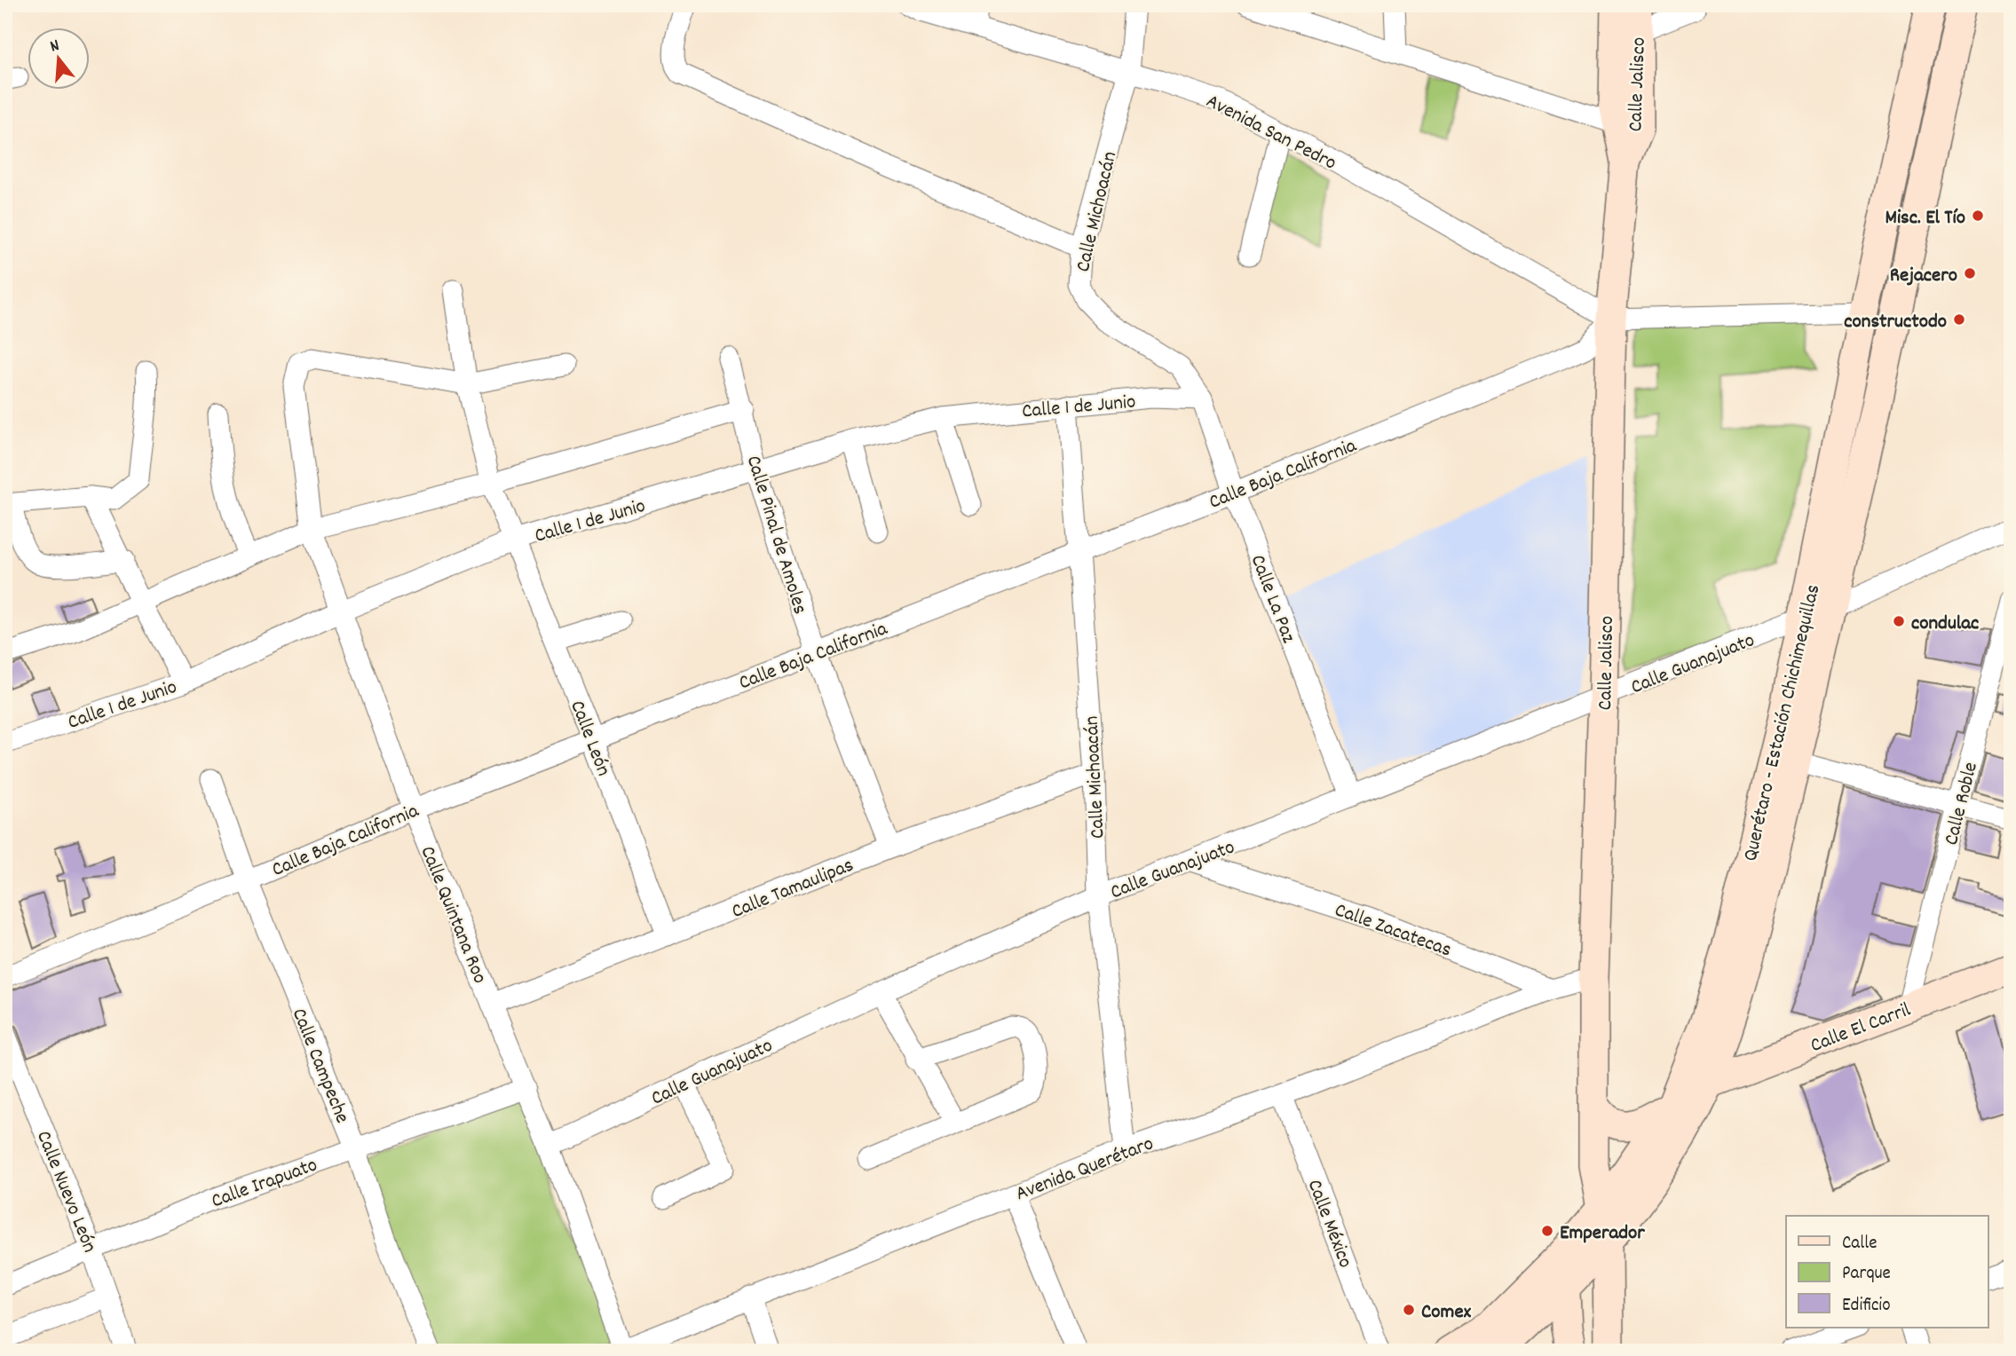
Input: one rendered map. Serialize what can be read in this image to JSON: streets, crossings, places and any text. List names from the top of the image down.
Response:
{
  "streets": {
    "main road": ["Calle Jalisco", "Querétaro - Estación Chichimequillas", "Calle El Carril"],
    "street": [
      "Avenida San Pedro",
      "Calle Michoacán",
      "Calle 1 de Junio",
      "Calle Baja California",
      "Calle Pinal de Amoles",
      "Calle La Paz",
      "Calle Guanajuato",
      "Calle León",
      "Calle Roble",
      "Calle Tamaulipas",
      "Calle Quintana Roo",
      "Calle Zacatecas",
      "Calle Campeche",
      "Avenida Querétaro",
      "Calle Irapuato",
      "Calle Nuevo León",
      "Calle México"
    ]
  },
  "crossings": [
    ["Calle Jalisco", "Avenida San Pedro"],
    ["Calle Jalisco", "Calle Baja California"],
    ["Calle Jalisco", "Calle Guanajuato"],
    ["Calle Jalisco", "Querétaro - Estación Chichimequillas"],
    ["Avenida San Pedro", "Calle Michoacán"],
    ["Avenida San Pedro", "Calle Baja California"],
    ["Calle Michoacán", "Calle 1 de Junio"],
    ["Calle Michoacán", "Calle Baja California"],
    ["Calle Michoacán", "Calle La Paz"],
    ["Calle Michoacán", "Calle Guanajuato"],
    ["Calle Michoacán", "Calle Tamaulipas"],
    ["Calle Michoacán", "Avenida Querétaro"],
    ["Calle 1 de Junio", "Calle Pinal de Amoles"],
    ["Calle 1 de Junio", "Calle La Paz"],
    ["Calle 1 de Junio", "Calle León"],
    ["Calle 1 de Junio", "Calle Quintana Roo"],
    ["Calle Baja California", "Calle Pinal de Amoles"],
    ["Calle Baja California", "Calle La Paz"],
    ["Calle Baja California", "Calle León"],
    ["Calle Baja California", "Calle Quintana Roo"],
    ["Calle Baja California", "Calle Campeche"],
    ["Calle Pinal de Amoles", "Calle Tamaulipas"],
    ["Calle La Paz", "Calle Guanajuato"],
    ["Calle Guanajuato", "Querétaro - Estación Chichimequillas"],
    ["Calle Guanajuato", "Calle Quintana Roo"],
    ["Calle Guanajuato", "Calle Zacatecas"],
    ["Querétaro - Estación Chichimequillas", "Calle El Carril"],
    ["Calle León", "Calle Tamaulipas"],
    ["Calle Roble", "Calle El Carril"],
    ["Calle Tamaulipas", "Calle Quintana Roo"],
    ["Calle Quintana Roo", "Avenida Querétaro"],
    ["Calle Quintana Roo", "Calle Irapuato"],
    ["Calle Zacatecas", "Avenida Querétaro"],
    ["Calle Campeche", "Calle Irapuato"],
    ["Avenida Querétaro", "Calle México"],
    ["Calle Irapuato", "Calle Nuevo León"]
  ],
  "places": [
    "Misc. El Tío",
    "Rejacero",
    "constructodo",
    "condulac",
    "Emperador",
    "Comex"
  ],
  "legend": ["Calle", "Parque", "Edificio"],
  "north": "top"
}
